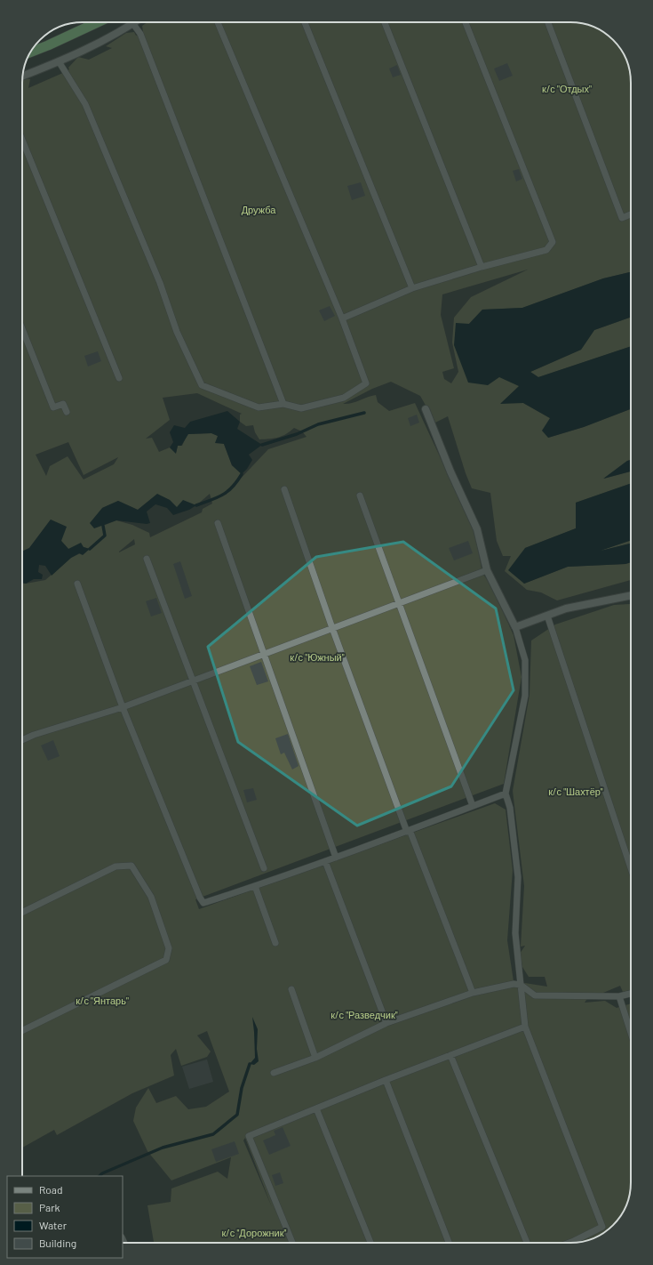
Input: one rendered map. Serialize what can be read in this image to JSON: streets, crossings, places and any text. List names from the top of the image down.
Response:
{
  "parks": [
    "к/с \"Отдых\"",
    "Дружба",
    "к/с \"Южный\"",
    "к/с \"Шахтёр\"",
    "к/с \"Янтарь\"",
    "к/с \"Разведчик\"",
    "к/с \"Дорожник\""
  ],
  "legend": [
    "Road",
    "Park",
    "Water",
    "Building"
  ]
}
